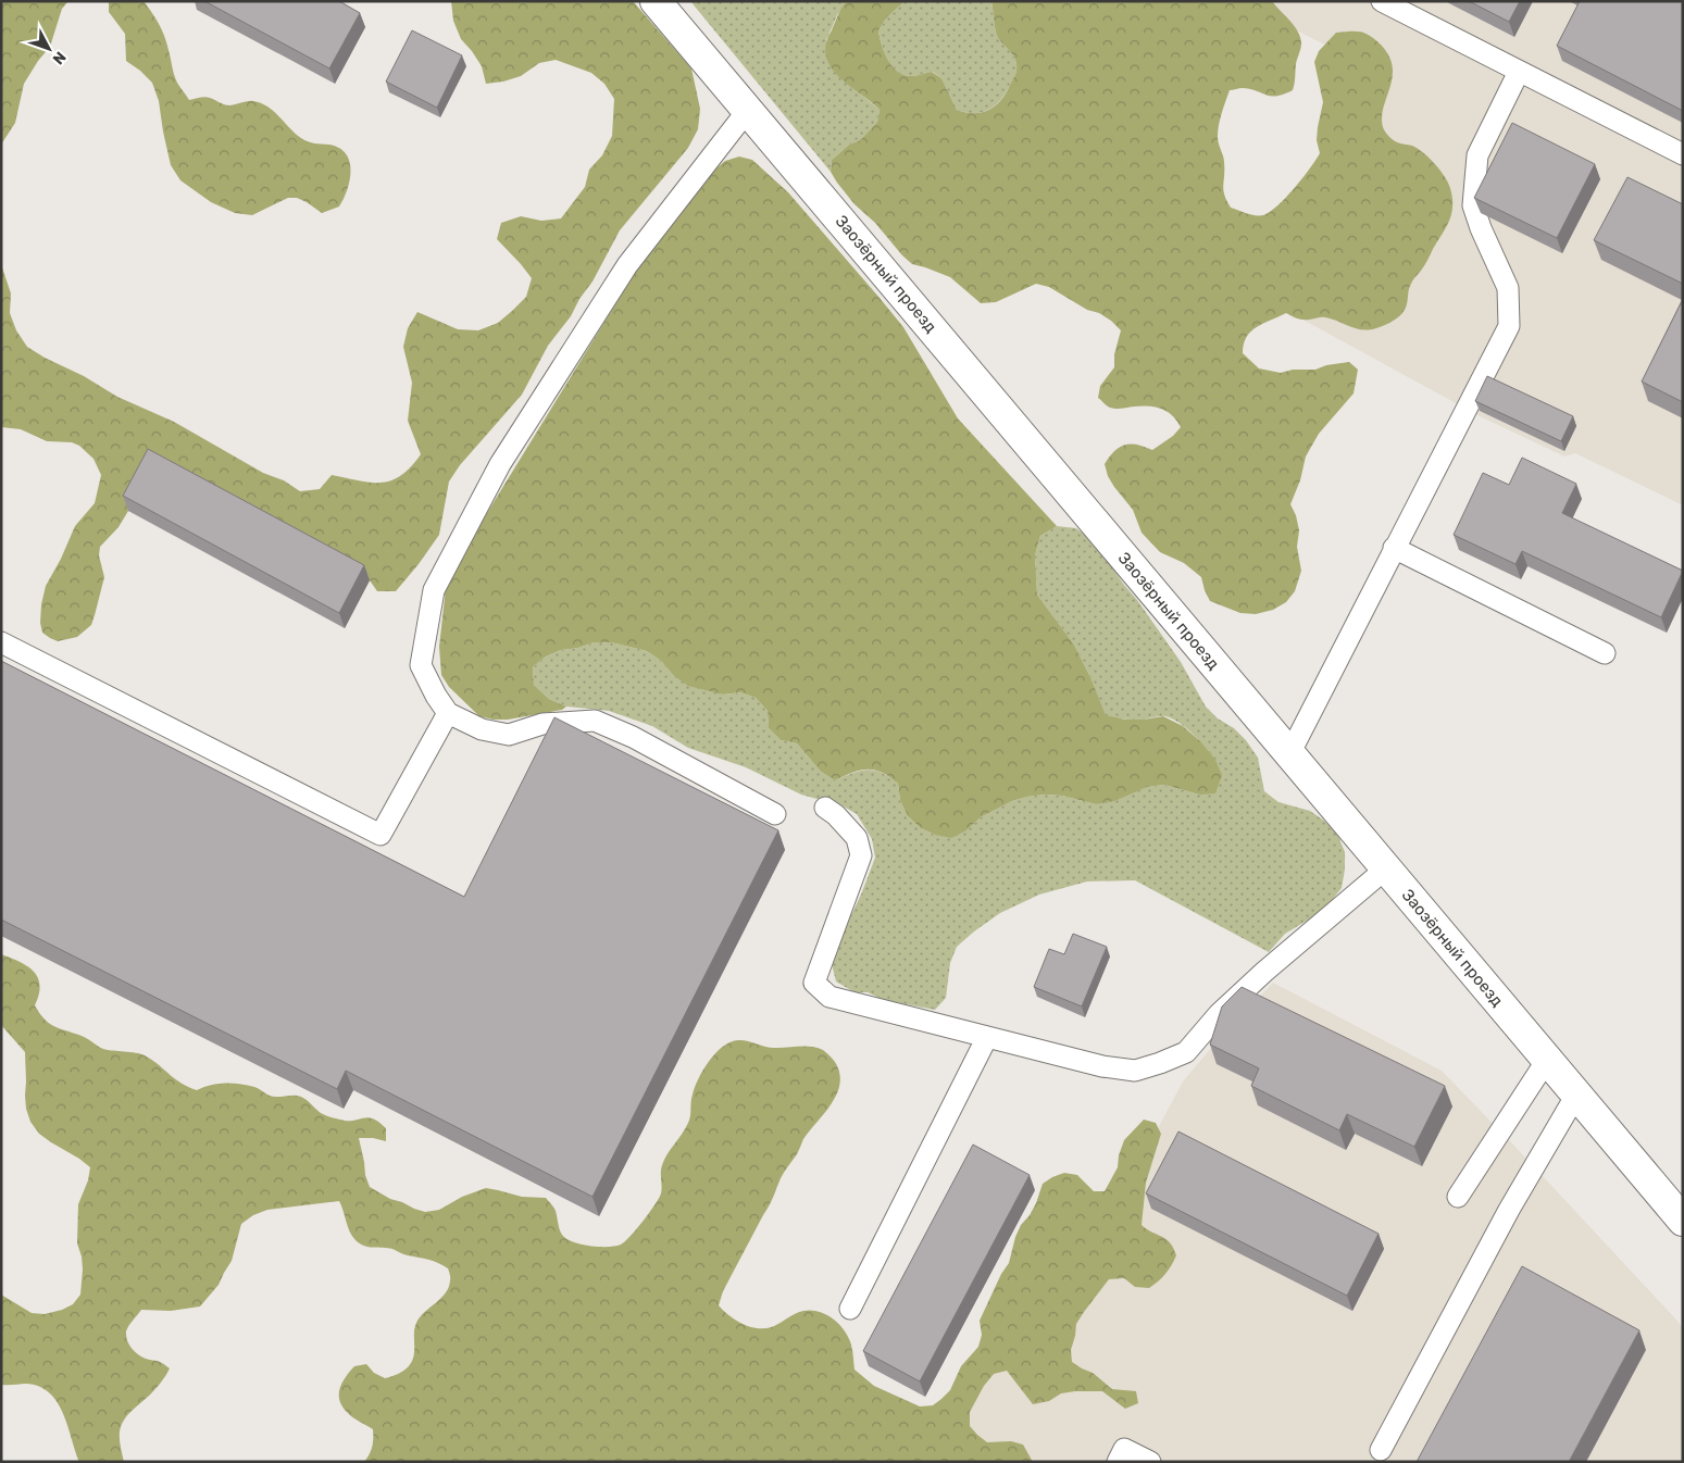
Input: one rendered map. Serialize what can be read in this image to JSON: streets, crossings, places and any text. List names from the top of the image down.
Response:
{
  "streets": {
    "street": ["Заозёрный проезд"]
  },
  "north": "bottom right"
}
